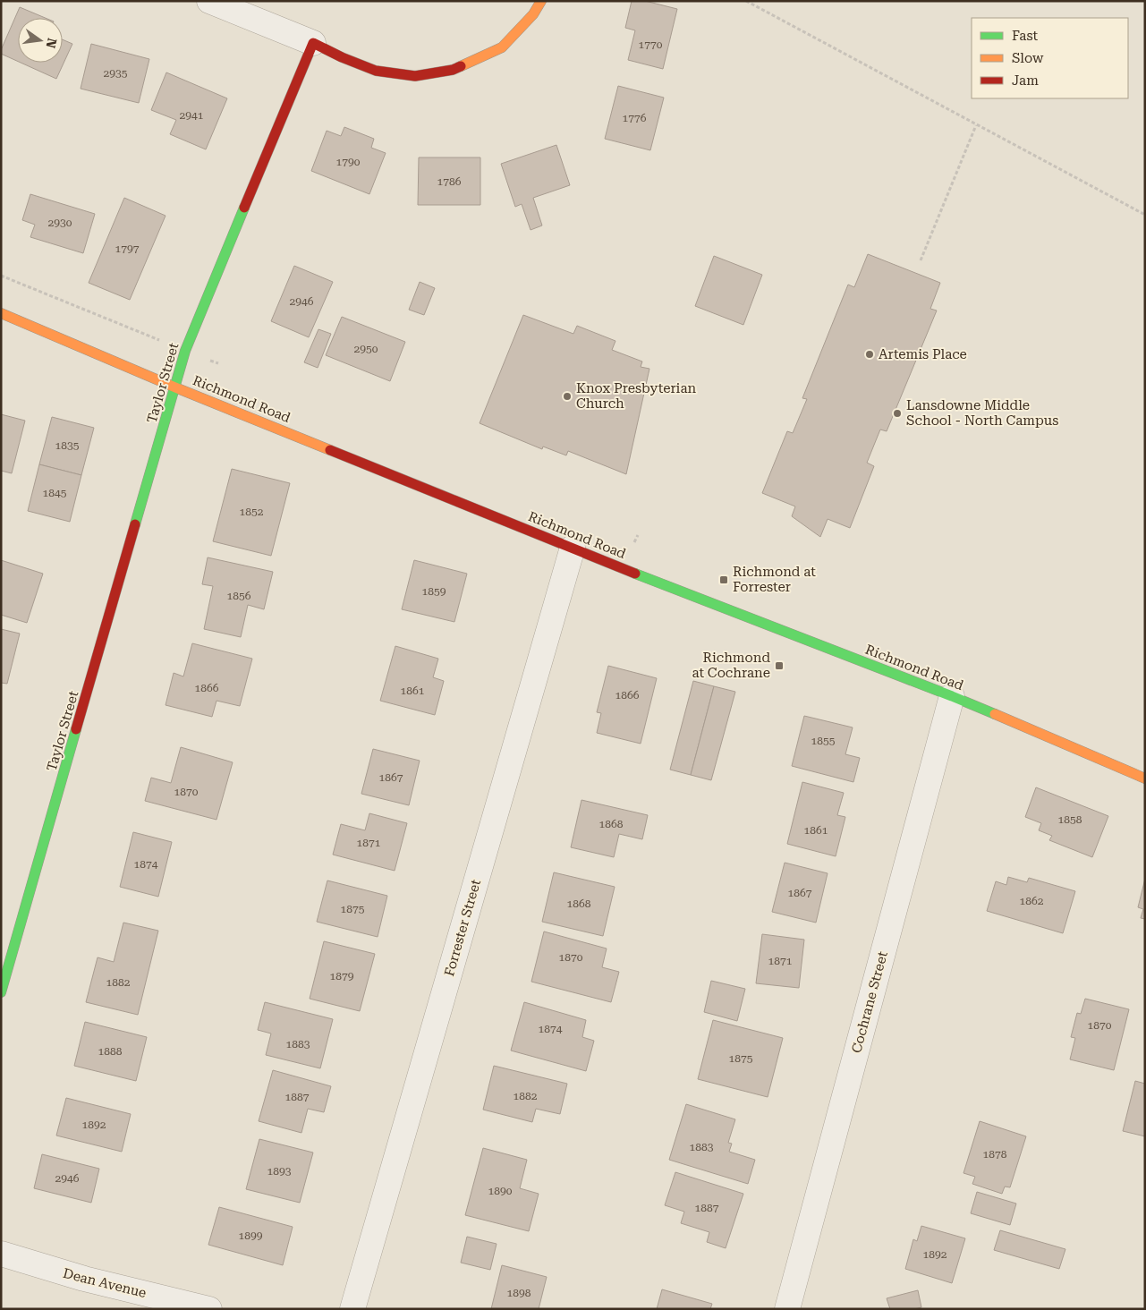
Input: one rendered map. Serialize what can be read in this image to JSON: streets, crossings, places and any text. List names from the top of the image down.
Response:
{
  "streets": {
    "street": [
      "Taylor Street",
      "Richmond Road",
      "Forrester Street",
      "Cochrane Street",
      "Dean Avenue"
    ]
  },
  "crossings": [
    ["Taylor Street", "Richmond Road"],
    ["Richmond Road", "Forrester Street"],
    ["Richmond Road", "Cochrane Street"]
  ],
  "places": {
    "other": ["Artemis Place", "Knox Presbyterian Church", "Lansdowne Middle School - North Campus"],
    "transit": ["Richmond at Forrester", "Richmond at Cochrane"]
  },
  "house_numbers": [
    "1770",
    "2935",
    "2941",
    "1776",
    "1790",
    "1786",
    "2930",
    "1797",
    "2946",
    "2950",
    "1835",
    "1845",
    "1852",
    "1859",
    "1856",
    "1866",
    "1861",
    "1866",
    "1855",
    "1867",
    "1870",
    "1858",
    "1868",
    "1861",
    "1871",
    "1874",
    "1867",
    "1862",
    "1868",
    "1875",
    "1870",
    "1871",
    "1879",
    "1882",
    "1870",
    "1874",
    "1883",
    "1888",
    "1875",
    "1882",
    "1887",
    "1892",
    "1883",
    "1878",
    "1893",
    "2946",
    "1890",
    "1887",
    "1899",
    "1892",
    "1898"
  ],
  "legend": ["Fast", "Slow", "Jam"],
  "north": "right"
}
